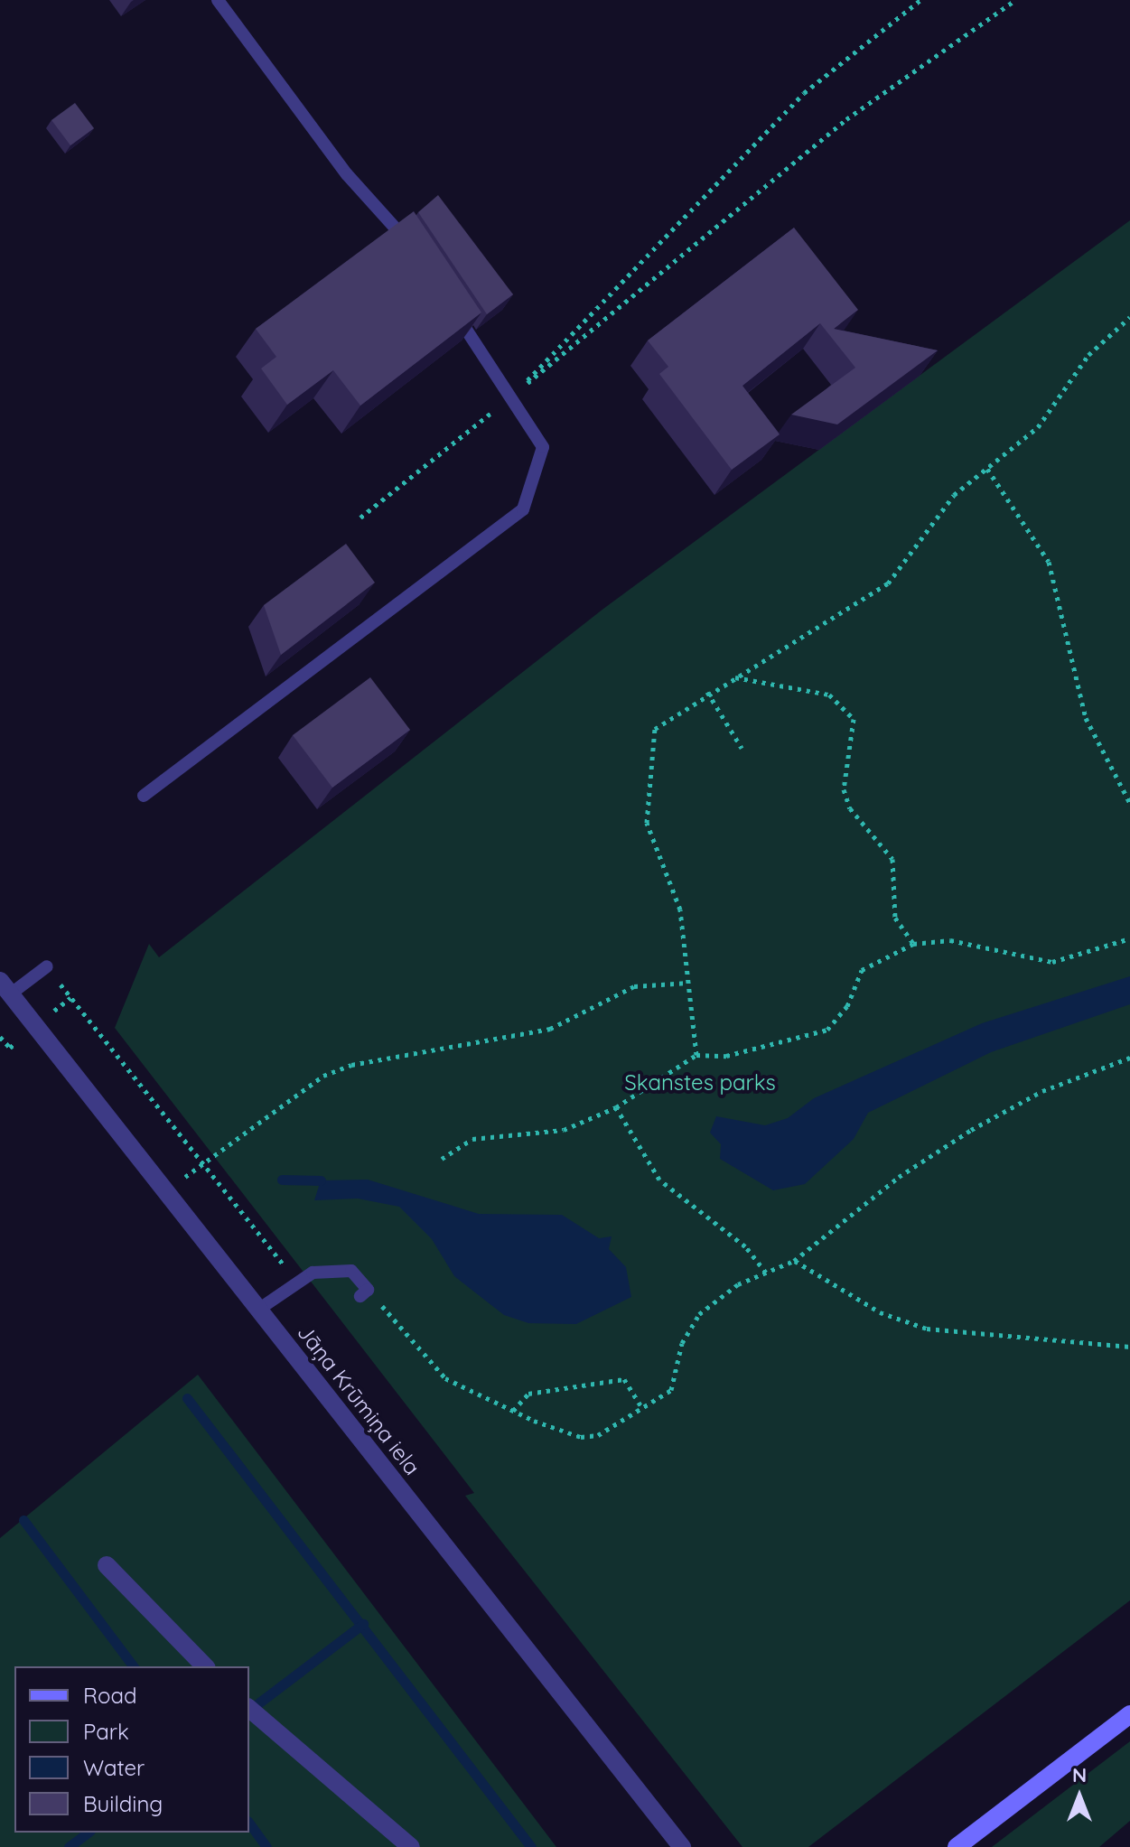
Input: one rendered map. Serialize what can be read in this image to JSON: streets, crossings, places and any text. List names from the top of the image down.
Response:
{
  "streets": {
    "street": ["Jāņa Krūmiņa iela"]
  },
  "parks": ["Skanstes parks"],
  "legend": [
    "Road",
    "Park",
    "Water",
    "Building"
  ],
  "north": "top"
}
